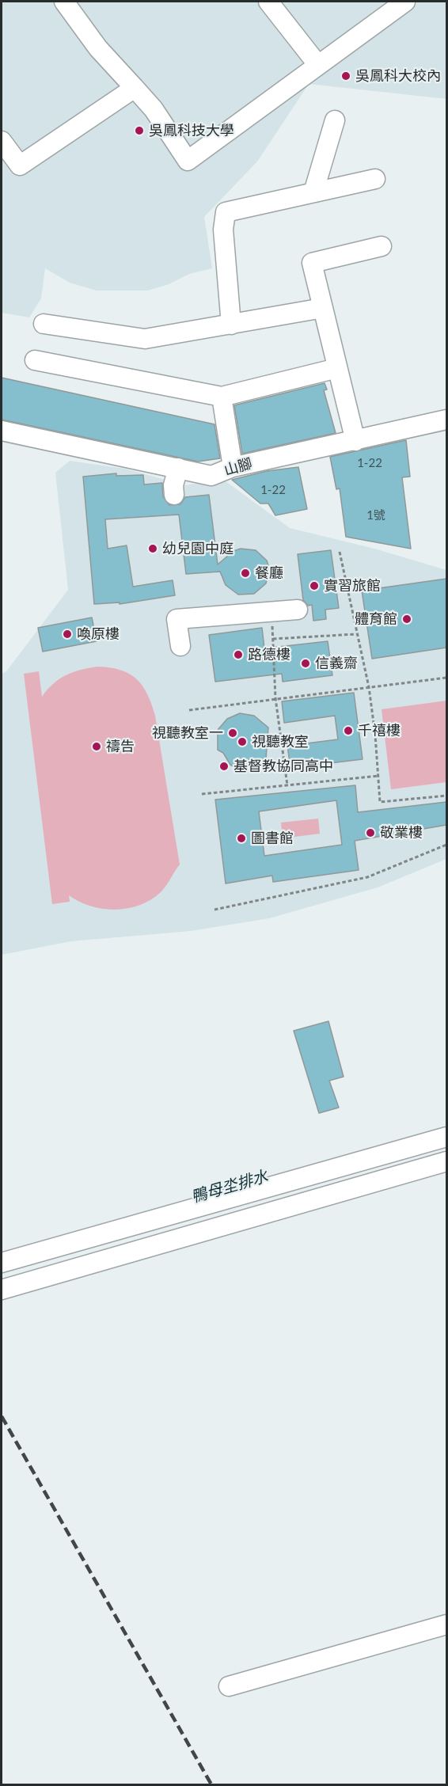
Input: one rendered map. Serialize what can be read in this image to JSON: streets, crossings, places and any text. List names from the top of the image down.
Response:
{
  "streets": {
    "street": ["山腳"]
  },
  "water": ["鴨母坔排水"],
  "places": [
    "吳鳳科大校內",
    "吳鳳科技大學",
    "幼兒園中庭",
    "餐廳",
    "實習旅館",
    "體育館",
    "喚原樓",
    "路德樓",
    "信義齋",
    "千禧樓",
    "視聽教室一",
    "視聽教室",
    "禱告",
    "基督教協同高中",
    "敬業樓",
    "圖書館"
  ],
  "house_numbers": ["1-22", "1-22", "1號"]
}
